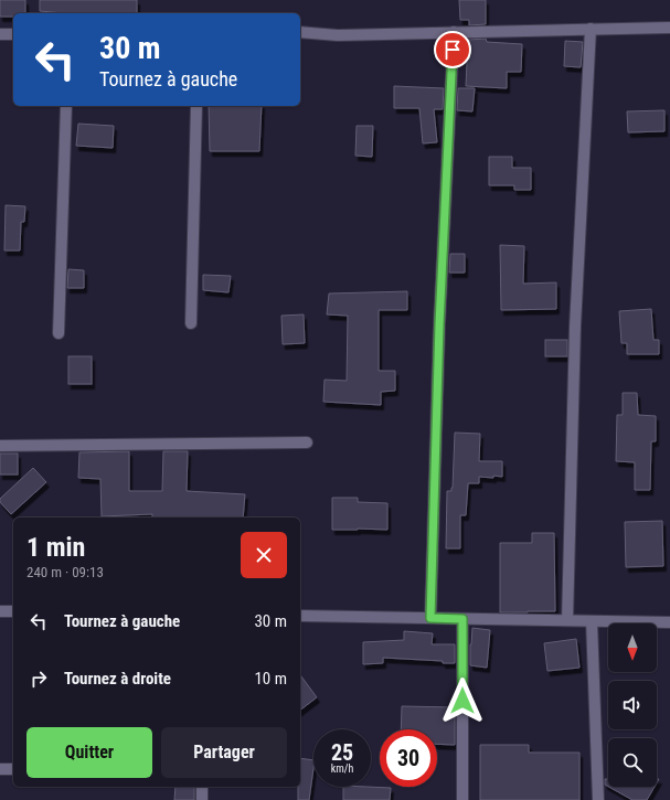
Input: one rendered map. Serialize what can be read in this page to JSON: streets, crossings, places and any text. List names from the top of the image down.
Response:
{
  "north": "bottom",
  "page": {
    "turn": ["30 m", "Tournez à gauche"],
    "heading": ["1 min", "240 m · 09:13"],
    "list": [
      {
        "name": "Tournez à gauche",
        "value": "30 m"
      },
      {
        "name": "Tournez à droite",
        "value": "10 m"
      }
    ],
    "buttons": ["Quitter", "Partager"],
    "speed": "25 km/h",
    "limit": "30"
  }
}
